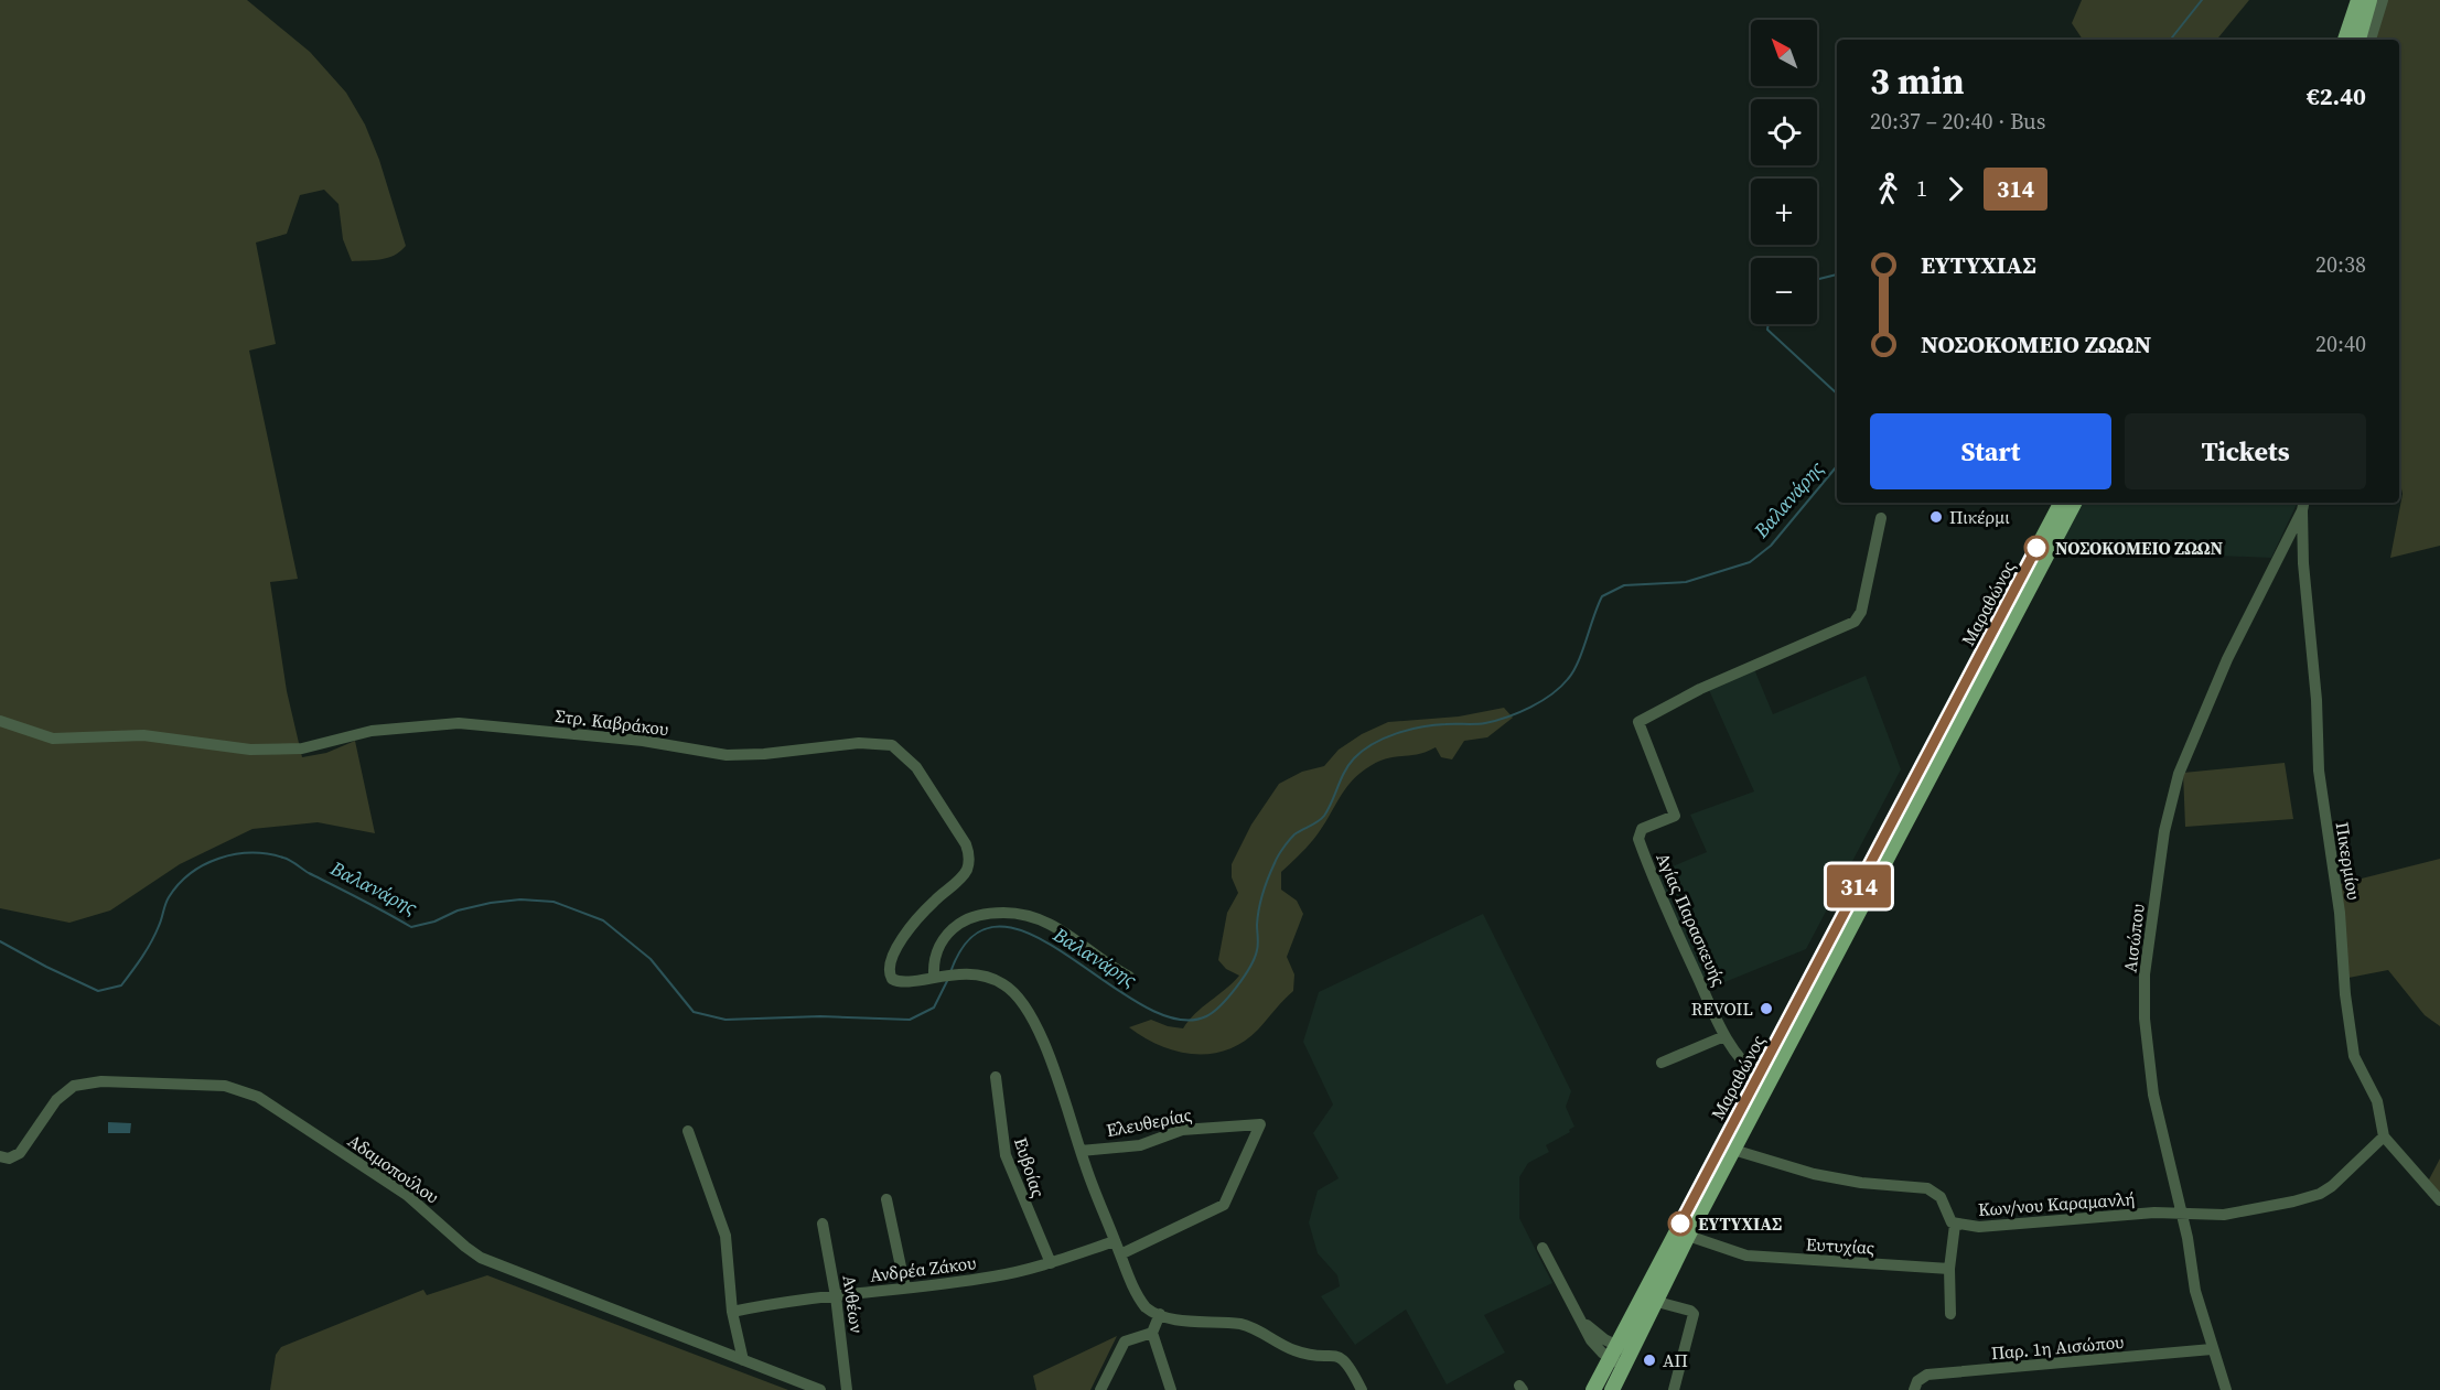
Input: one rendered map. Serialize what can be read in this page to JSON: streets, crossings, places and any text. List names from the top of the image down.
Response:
{
  "streets": {
    "main road": ["Μαραθώνος"],
    "street": [
      "Στρ. Καβράκου",
      "Πικερμίου",
      "Αγίας Παρασκευής",
      "Αισώπου",
      "Ελευθερίας",
      "Ευβοίας",
      "Αδαμοπούλου",
      "Κων/νου Καραμανλή",
      "Ευτυχίας",
      "Ανδρέα Ζάκου",
      "Ανθέων",
      "Παρ. 1η Αισώπου"
    ]
  },
  "crossings": [
    ["Μαραθώνος", "Αγίας Παρασκευής"],
    ["Μαραθώνος", "Κων/νου Καραμανλή"],
    ["Μαραθώνος", "Ευτυχίας"],
    ["Πικερμίου", "Αισώπου"],
    ["Πικερμίου", "Κων/νου Καραμανλή"],
    ["Αισώπου", "Κων/νου Καραμανλή"],
    ["Αισώπου", "Παρ. 1η Αισώπου"],
    ["Ευβοίας", "Ανδρέα Ζάκου"],
    ["Ανδρέα Ζάκου", "Ανθέων"]
  ],
  "water": ["Βαλανάρης"],
  "places": [
    "Πικέρμι",
    "ΝΟΣΟΚΟΜΕΙΟ ΖΩΩΝ",
    "REVOIL",
    "ΕΥΤΥΧΙΑΣ",
    "ΑΠ"
  ],
  "lines": ["bus line 314"],
  "north": "top left",
  "page": {
    "on_map": "314",
    "map_buttons": ["+", "−"],
    "heading": ["3 min", "20:37 – 20:40 · Bus", "€2.40"],
    "legs": ["1", "314"],
    "list": [
      {
        "name": "ΕΥΤΥΧΙΑΣ",
        "value": "20:38"
      },
      {
        "name": "ΝΟΣΟΚΟΜΕΙΟ ΖΩΩΝ",
        "value": "20:40"
      }
    ],
    "buttons": ["Start", "Tickets"]
  }
}
